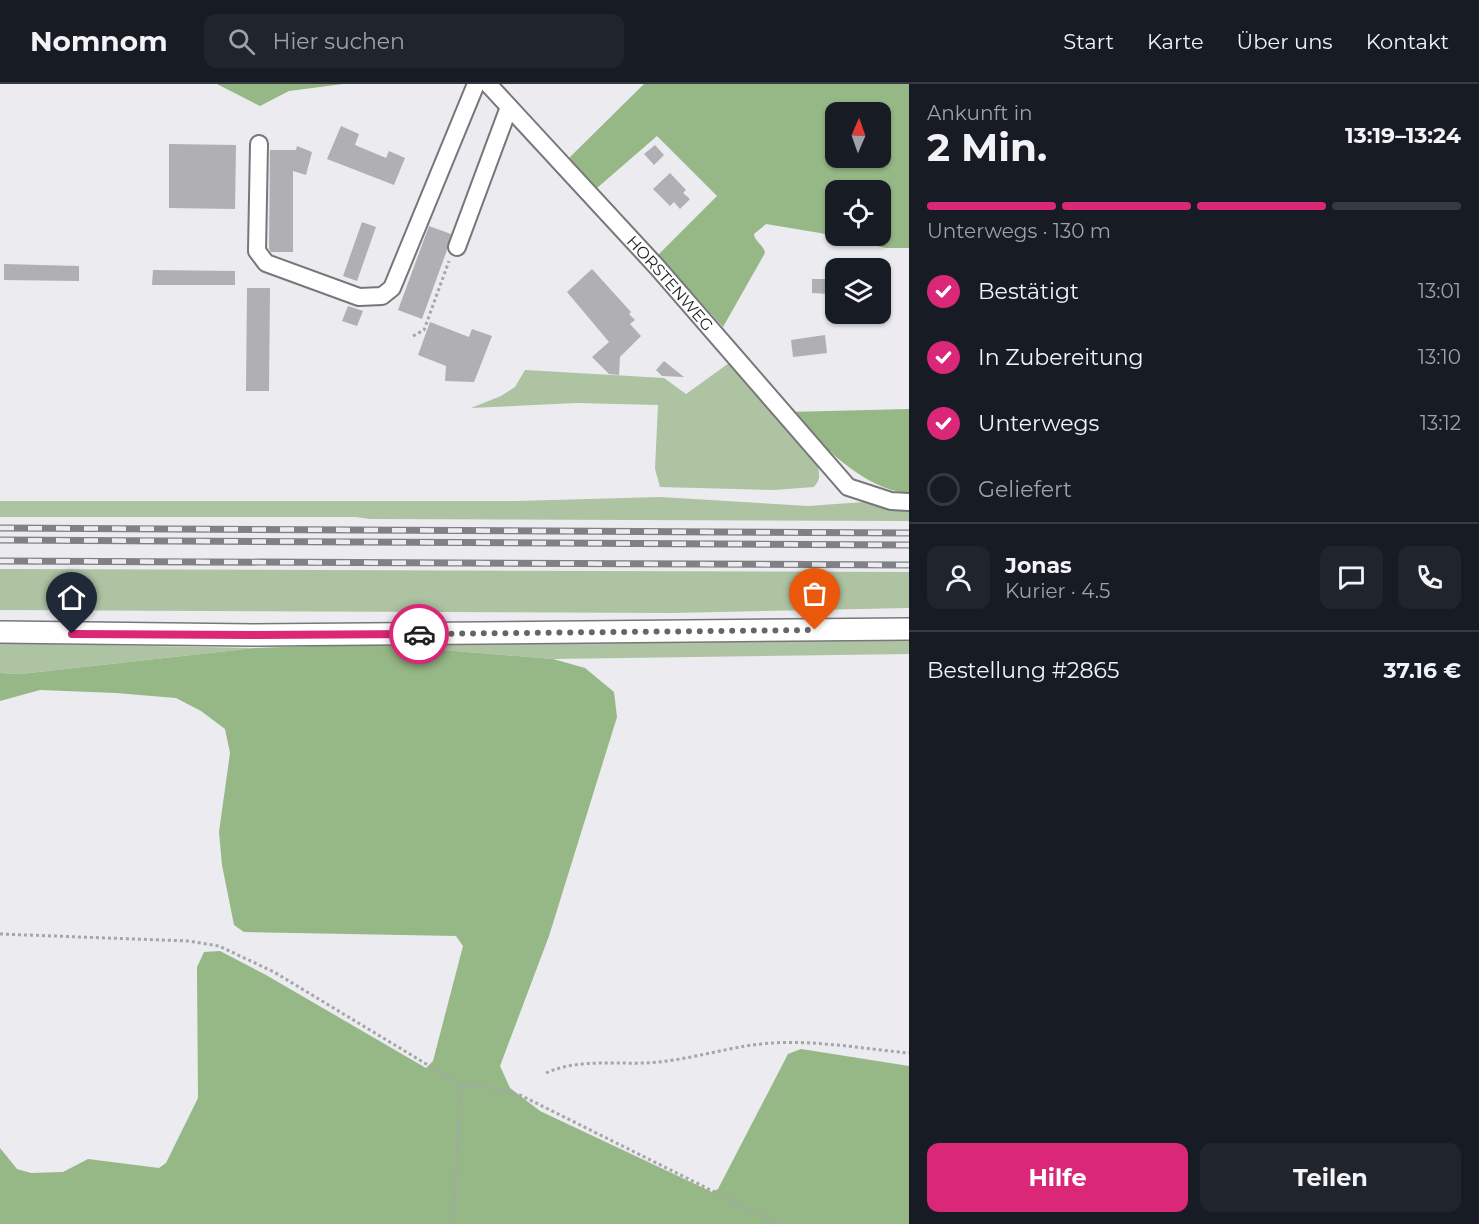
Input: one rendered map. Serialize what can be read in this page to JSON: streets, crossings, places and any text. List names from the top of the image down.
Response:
{
  "streets": {
    "street": ["HORSTENWEG"]
  },
  "north": "top",
  "page": {
    "header": "Nomnom",
    "search": "Hier suchen",
    "nav": [
      "Start",
      "Karte",
      "Über uns",
      "Kontakt"
    ],
    "heading": ["2 Min.", "Ankunft in", "13:19–13:24"],
    "panel": [
      "Jonas",
      "Kurier · 4.5",
      "Bestellung #2865",
      "37.16 €"
    ],
    "bar": "Unterwegs · 130 m",
    "list": [
      ["Bestätigt", "13:01"],
      ["In Zubereitung", "13:10"],
      ["Unterwegs", "13:12"],
      "Geliefert"
    ],
    "buttons": ["Hilfe", "Teilen"]
  }
}
